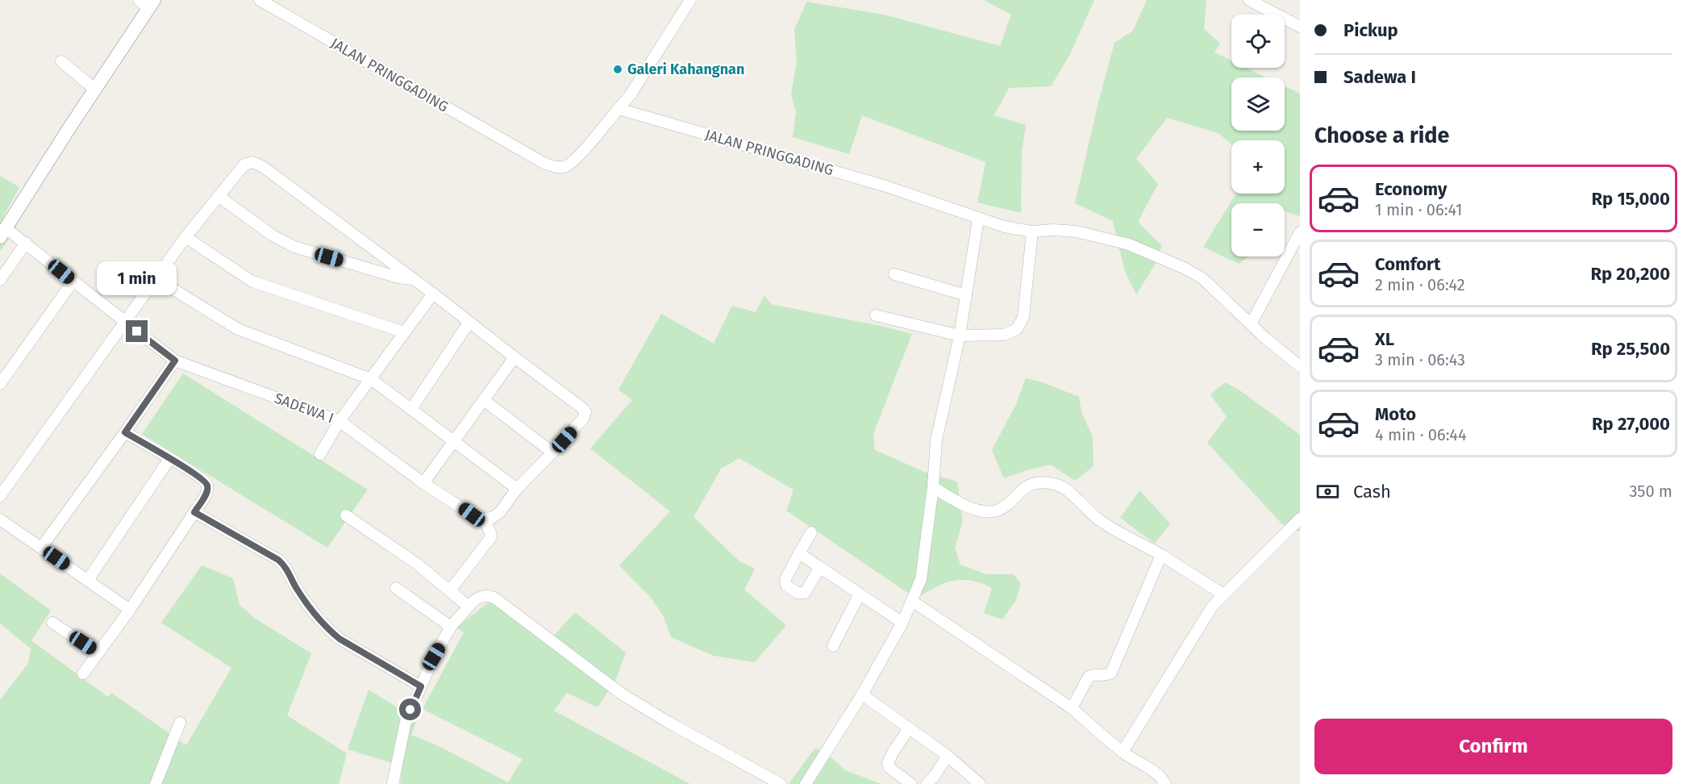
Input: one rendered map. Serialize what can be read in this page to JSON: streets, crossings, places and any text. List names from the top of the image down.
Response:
{
  "streets": {
    "street": ["JALAN PRINGGADING", "SADEWA I"]
  },
  "places": ["Galeri Kahangnan"],
  "page": {
    "banner": ["Pickup", "Sadewa I"],
    "map_buttons": ["+", "−"],
    "heading": "Choose a ride",
    "list": [
      {
        "name": "Economy",
        "note": "1 min · 06:41",
        "value": "Rp 15,000"
      },
      {
        "name": "Comfort",
        "note": "2 min · 06:42",
        "value": "Rp 20,200"
      },
      {
        "name": "XL",
        "note": "3 min · 06:43",
        "value": "Rp 25,500"
      },
      {
        "name": "Moto",
        "note": "4 min · 06:44",
        "value": "Rp 27,000"
      }
    ],
    "bubble": "1 min",
    "pay": ["Cash", "350 m"],
    "buttons": "Confirm"
  }
}
